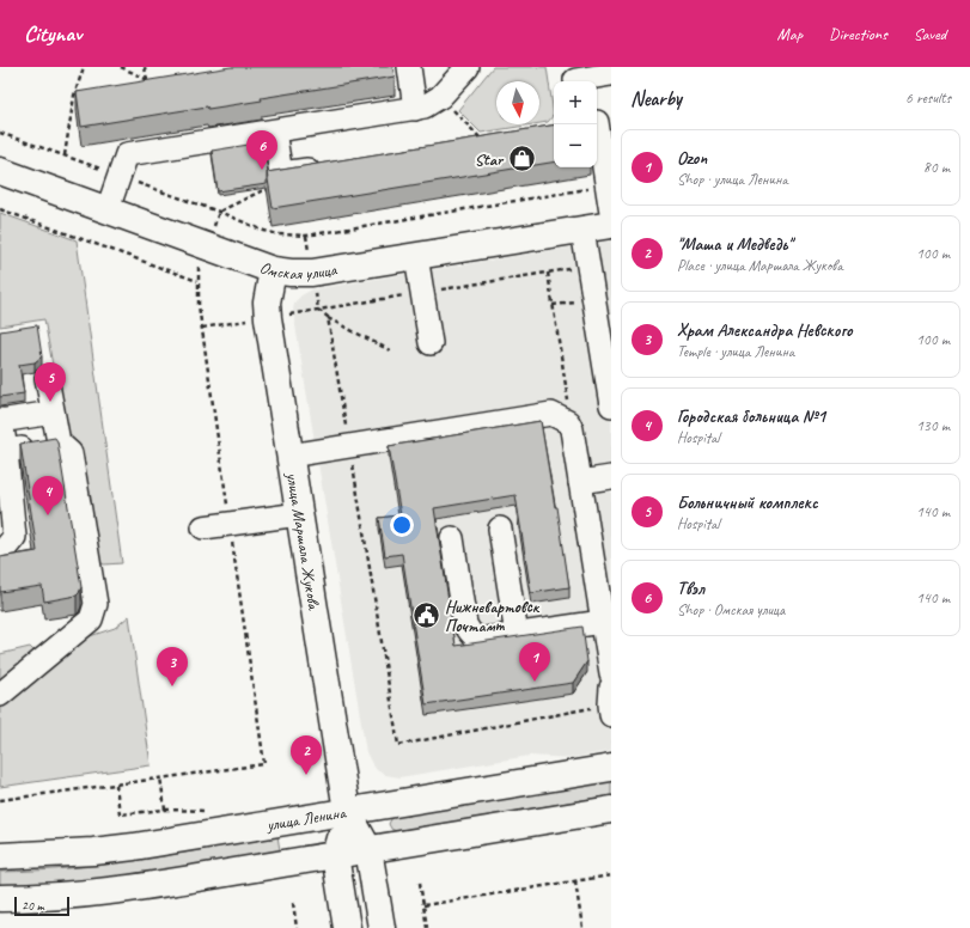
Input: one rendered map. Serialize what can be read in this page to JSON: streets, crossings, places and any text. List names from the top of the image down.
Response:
{
  "streets": {
    "main road": ["Омская улица", "улица Маршала Жукова", "улица Ленина"]
  },
  "crossings": [
    ["Омская улица", "улица Маршала Жукова"],
    ["улица Маршала Жукова", "улица Ленина"]
  ],
  "places": {
    "shop": ["Star"],
    "public building": ["Нижневартовск Почтамт"]
  },
  "scale_bar": "20 m",
  "north": "bottom",
  "page": {
    "header": "Citynav",
    "nav": ["Map", "Directions", "Saved"],
    "heading": ["Nearby", "6 results"],
    "map_buttons": ["+", "−"],
    "list": [
      {
        "mark": "1",
        "name": "Ozon",
        "note": "Shop · улица Ленина",
        "value": "80 m"
      },
      {
        "mark": "2",
        "name": "\"Маша и Медведь\"",
        "note": "Place · улица Маршала Жукова",
        "value": "100 m"
      },
      {
        "mark": "3",
        "name": "Храм Александра Невского",
        "note": "Temple · улица Ленина",
        "value": "100 m"
      },
      {
        "mark": "4",
        "name": "Городская больница №1",
        "note": "Hospital",
        "value": "130 m"
      },
      {
        "mark": "5",
        "name": "Больничный комплекс",
        "note": "Hospital",
        "value": "140 m"
      },
      {
        "mark": "6",
        "name": "Твэл",
        "note": "Shop · Омская улица",
        "value": "140 m"
      }
    ],
    "pins": [
      "6",
      "5",
      "4",
      "1",
      "3",
      "2"
    ],
    "scale": "20 m"
  }
}
